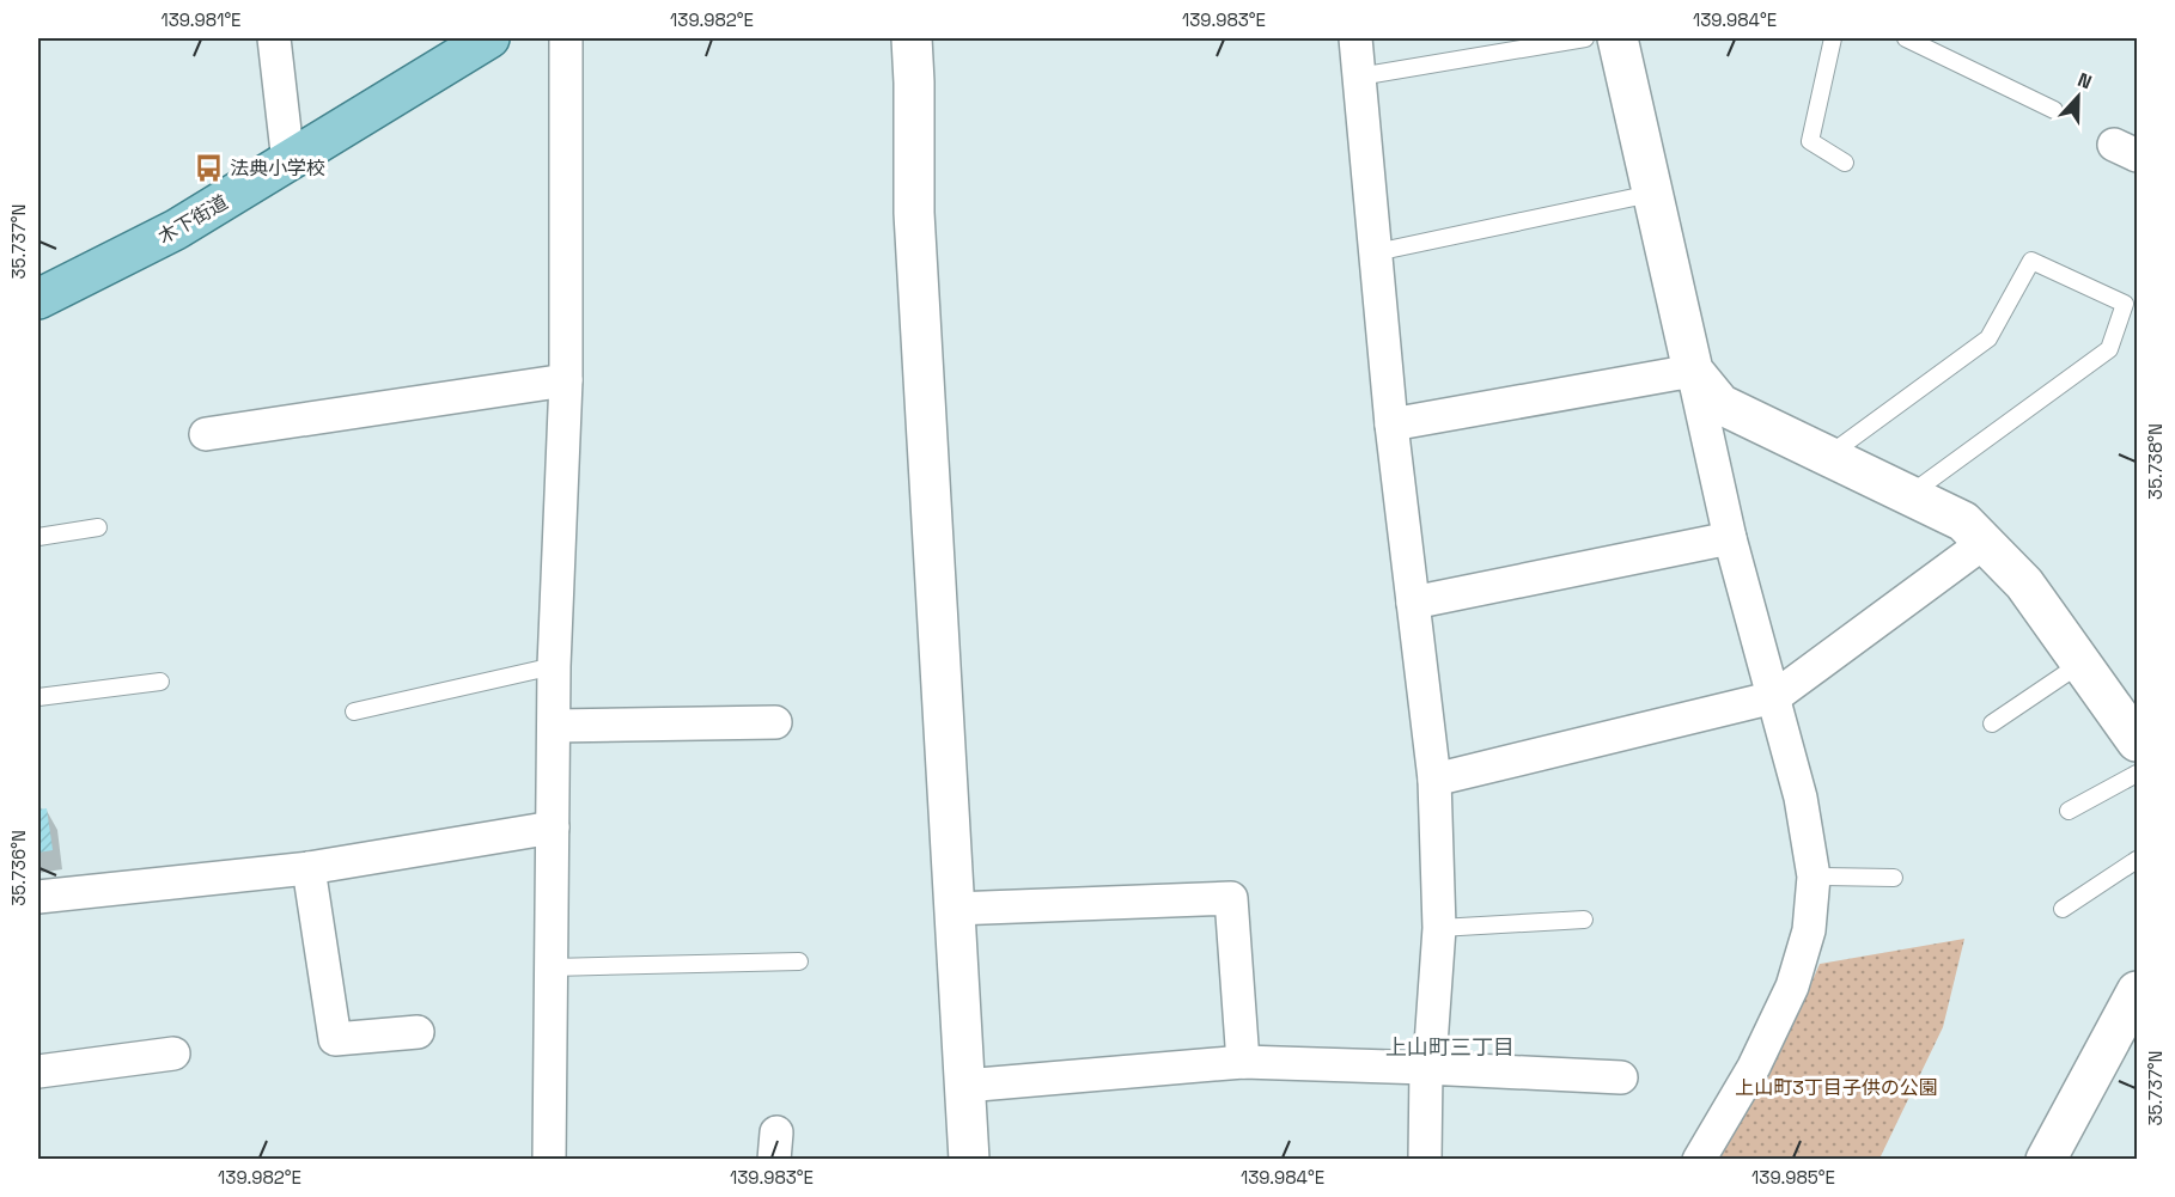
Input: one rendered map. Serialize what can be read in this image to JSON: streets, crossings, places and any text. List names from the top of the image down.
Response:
{
  "streets": {
    "main road": ["木下街道"]
  },
  "districts": ["上山町三丁目"],
  "parks": ["上山町3丁目子供の公園"],
  "places": {
    "bus stop": ["法典小学校"]
  },
  "north": "top",
  "coordinates": [
    "139.981°E",
    "139.982°E",
    "139.983°E",
    "139.984°E",
    "35.737°N",
    "35.738°N",
    "35.736°N",
    "139.985°E"
  ]
}
